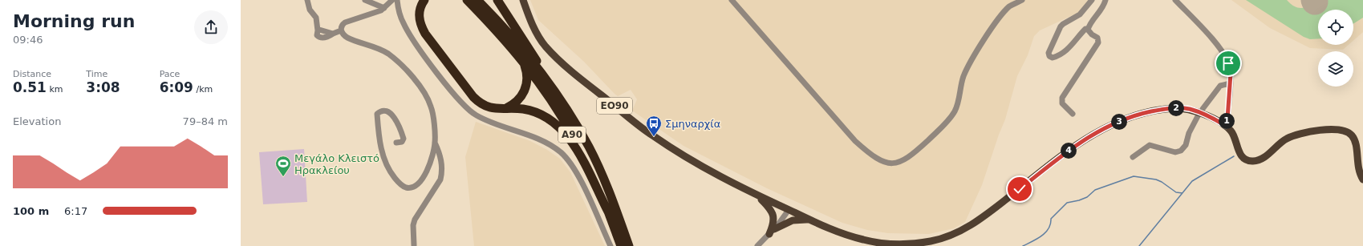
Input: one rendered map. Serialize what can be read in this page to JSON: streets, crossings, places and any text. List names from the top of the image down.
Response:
{
  "streets": {
    "highway": ["Α90"],
    "main road": ["ΕΟ90"]
  },
  "places": {
    "bus stop": ["Σμηναρχία"],
    "sports": ["Μεγάλο Κλειστό Ηρακλείου"]
  },
  "page": {
    "heading": ["Morning run", "09:46"],
    "stats": [
      ["Distance", "0.51 km"],
      ["Time", "3:08"],
      ["Pace", "6:09 /km"]
    ],
    "pins": [
      "2",
      "1",
      "3",
      "4"
    ],
    "chart": ["Elevation", "79–84 m"],
    "list": [
      {
        "name": "100 m",
        "note": "6:17"
      }
    ]
  }
}
